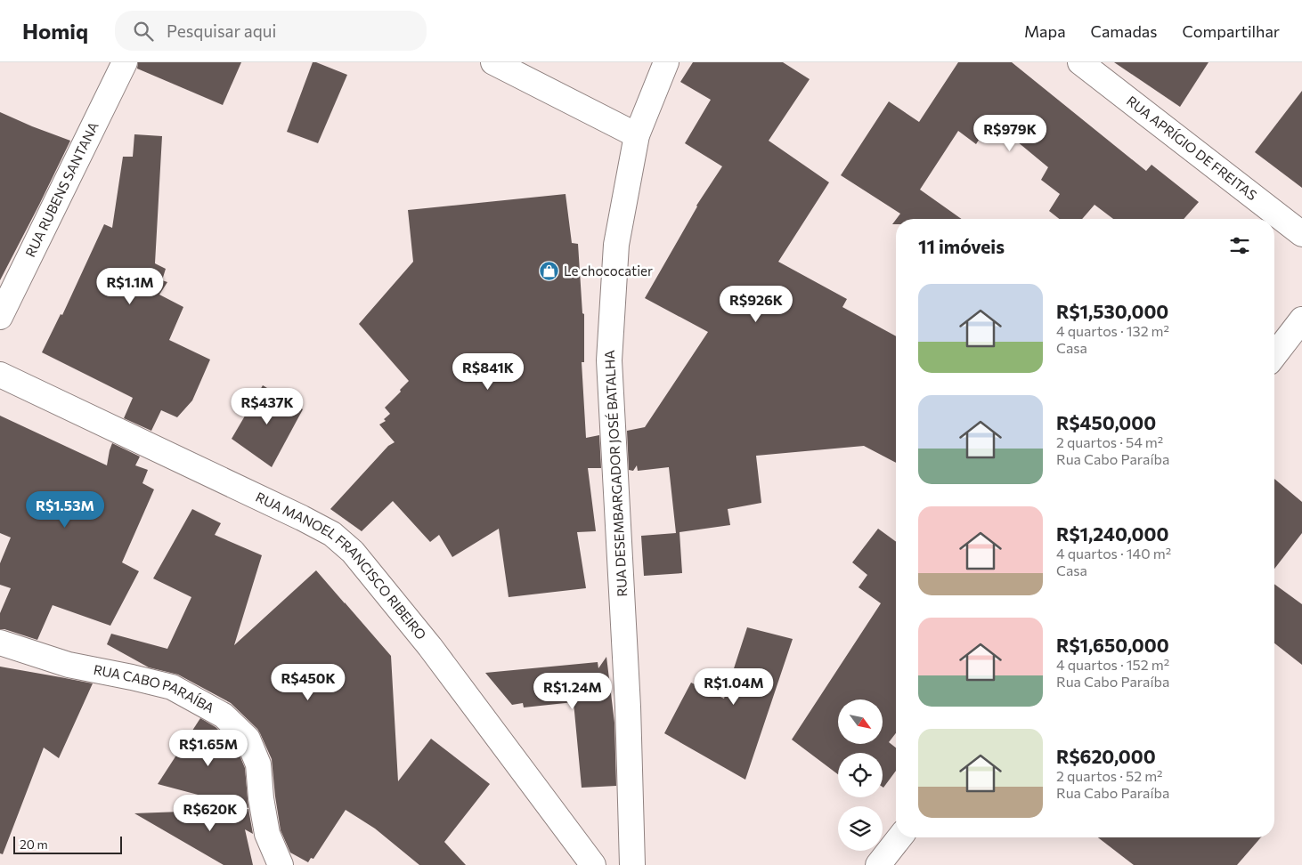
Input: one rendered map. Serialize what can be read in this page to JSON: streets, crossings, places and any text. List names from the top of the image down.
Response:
{
  "streets": {
    "street": [
      "RUA APRÍGIO DE FREITAS",
      "RUA RUBENS SANTANA",
      "RUA DESEMBARGADOR JOSÉ BATALHA",
      "RUA MANOEL FRANCISCO RIBEIRO",
      "RUA CABO PARAÍBA"
    ]
  },
  "places": {
    "shop": ["Le chococatier"]
  },
  "scale_bar": "20 m",
  "north": "bottom right",
  "page": {
    "header": "Homiq",
    "search": "Pesquisar aqui",
    "nav": ["Mapa", "Camadas", "Compartilhar"],
    "price": [
      "R$979K",
      "R$1.1M",
      "R$926K",
      "R$841K",
      "R$437K",
      "R$1.53M",
      "R$450K",
      "R$1.04M",
      "R$1.24M",
      "R$1.65M",
      "R$620K"
    ],
    "heading": "11 imóveis",
    "list": [
      {
        "name": "R$1,530,000",
        "note": "4 quartos · 132 m² · Casa"
      },
      {
        "name": "R$450,000",
        "note": "2 quartos · 54 m² · Rua Cabo Paraíba"
      },
      {
        "name": "R$1,240,000",
        "note": "4 quartos · 140 m² · Casa"
      },
      {
        "name": "R$1,650,000",
        "note": "4 quartos · 152 m² · Rua Cabo Paraíba"
      },
      {
        "name": "R$620,000",
        "note": "2 quartos · 52 m² · Rua Cabo Paraíba"
      }
    ],
    "scale": "20 m"
  }
}
